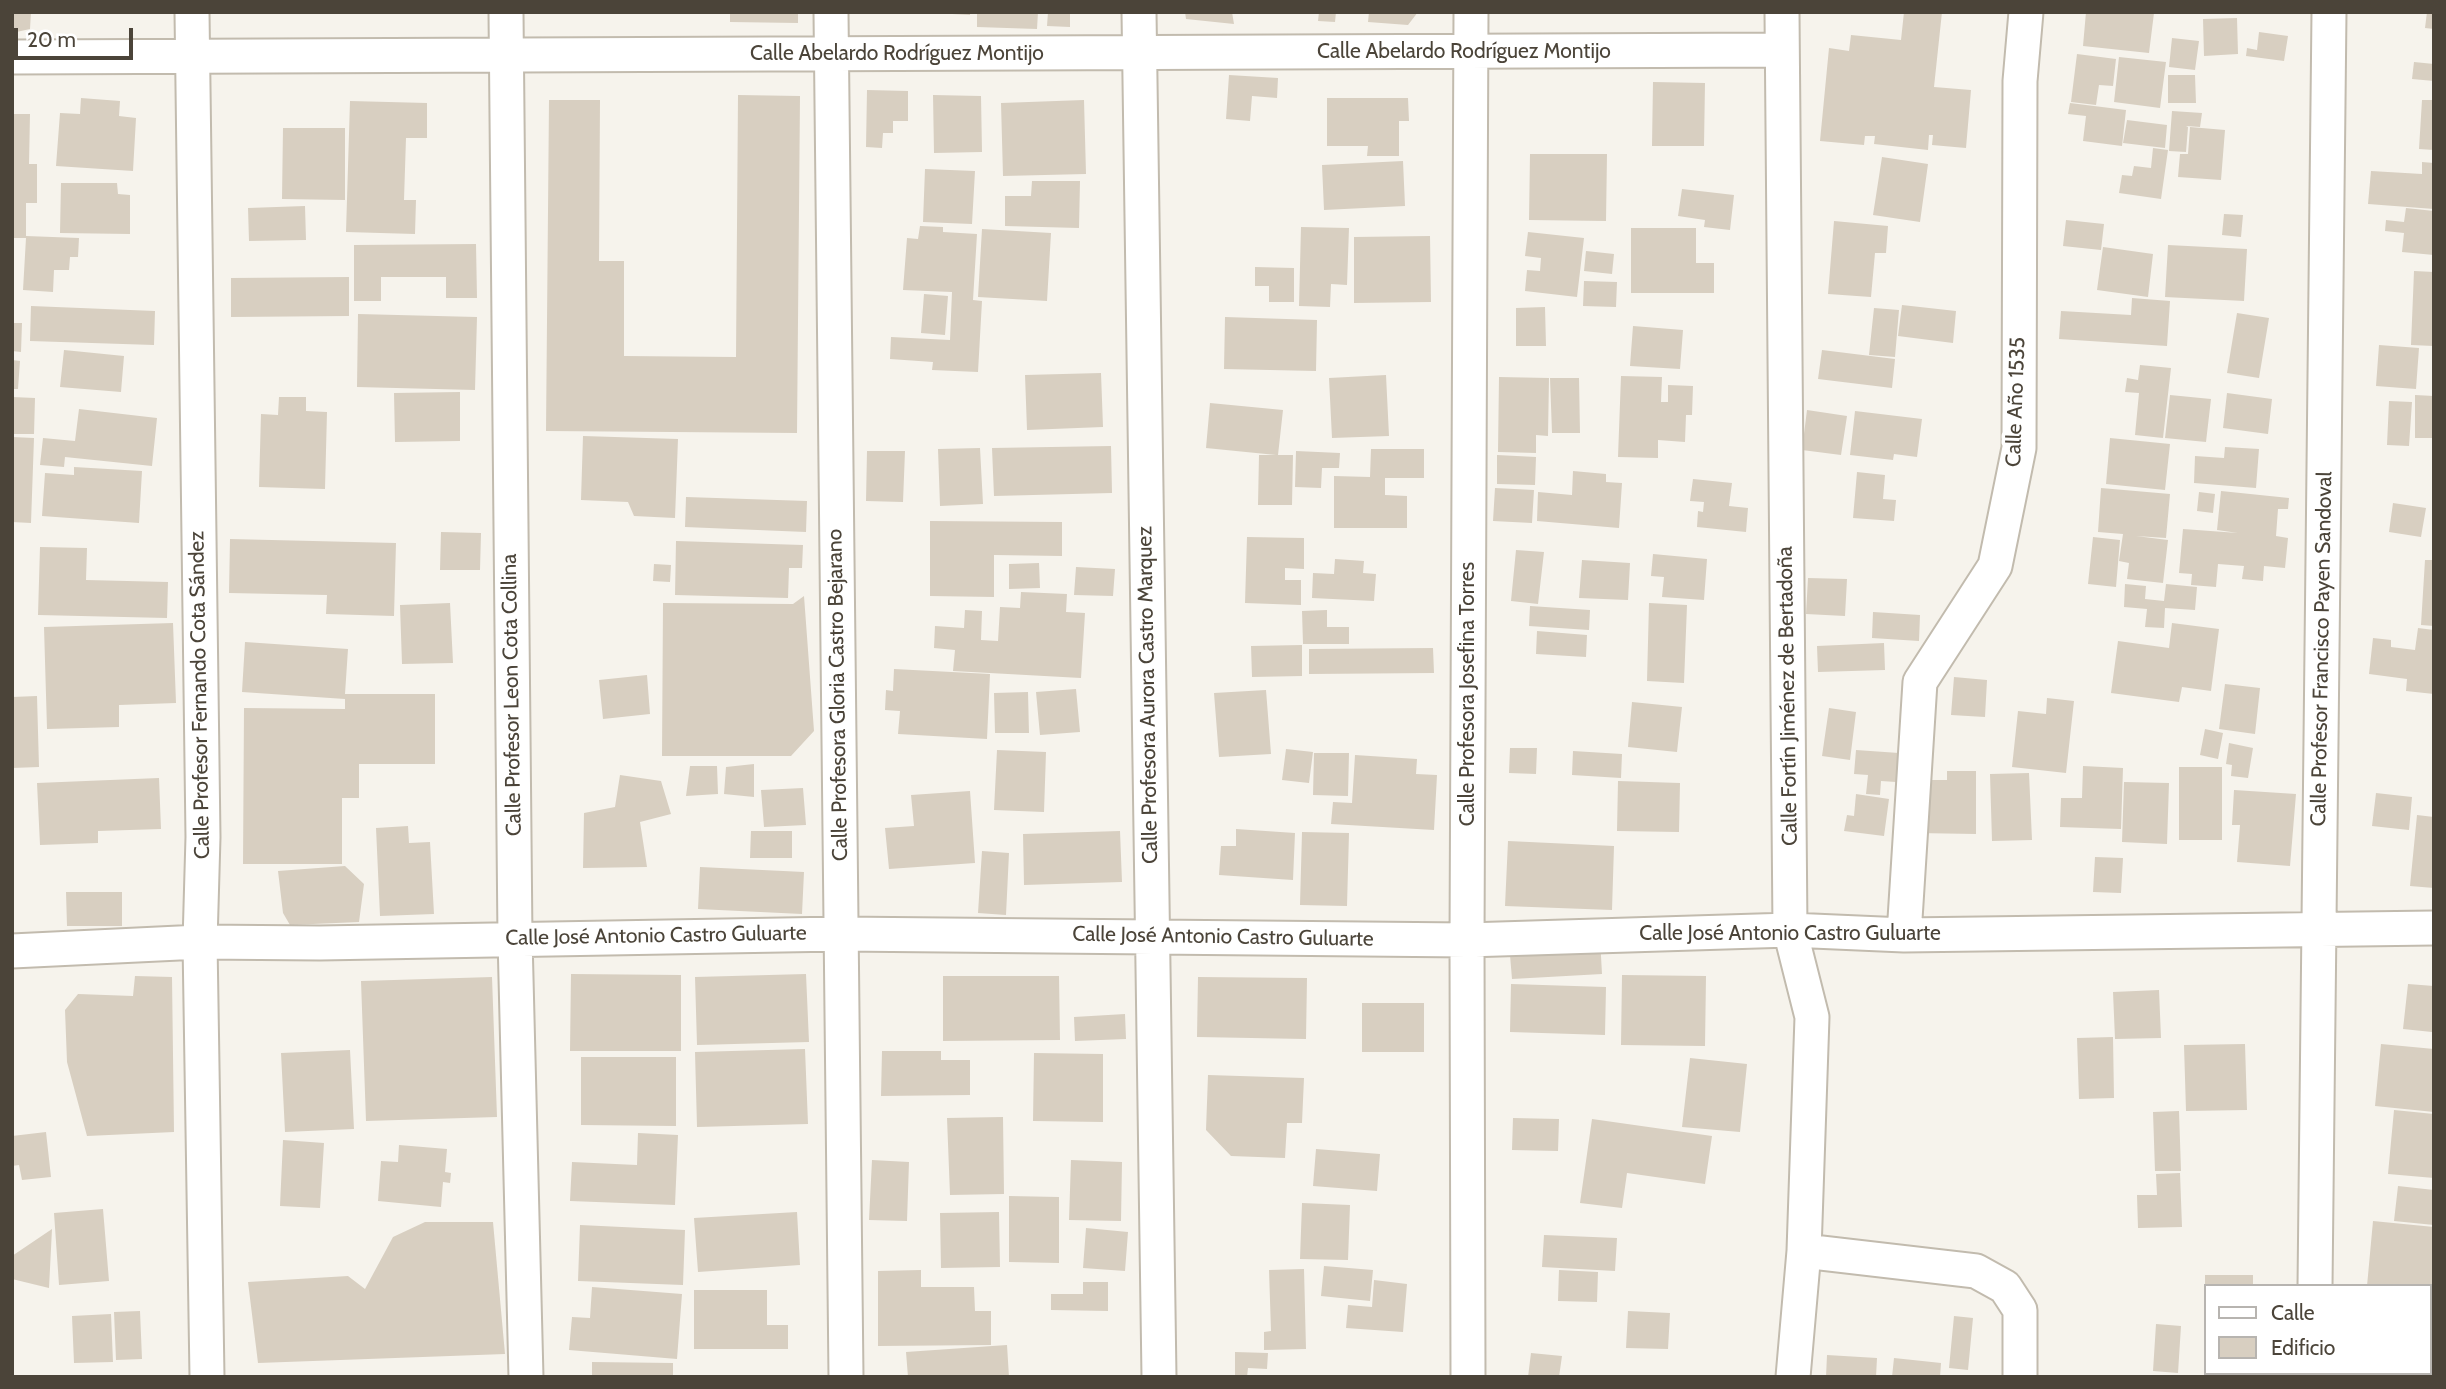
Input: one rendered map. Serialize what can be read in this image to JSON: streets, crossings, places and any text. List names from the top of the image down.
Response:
{
  "streets": {
    "street": [
      "Calle Abelardo Rodríguez Montijo",
      "Calle Año 1535",
      "Calle Profesor Francisco Payen Sandoval",
      "Calle Profesora Josefina Torres",
      "Calle Profesor Fernando Cota Sández",
      "Calle Profesor Leon Cota Collina",
      "Calle Profesora Gloria Castro Bejarano",
      "Calle Profesora Aurora Castro Marquez",
      "Calle Fortín Jiménez de Bertadoña",
      "Calle José Antonio Castro Guluarte"
    ]
  },
  "crossings": [
    ["Calle Abelardo Rodríguez Montijo", "Calle Profesora Josefina Torres"],
    ["Calle Abelardo Rodríguez Montijo", "Calle Profesor Fernando Cota Sández"],
    ["Calle Abelardo Rodríguez Montijo", "Calle Profesor Leon Cota Collina"],
    ["Calle Abelardo Rodríguez Montijo", "Calle Profesora Gloria Castro Bejarano"],
    ["Calle Abelardo Rodríguez Montijo", "Calle Profesora Aurora Castro Marquez"],
    ["Calle Abelardo Rodríguez Montijo", "Calle Fortín Jiménez de Bertadoña"],
    ["Calle Año 1535", "Calle José Antonio Castro Guluarte"],
    ["Calle Profesor Francisco Payen Sandoval", "Calle José Antonio Castro Guluarte"],
    ["Calle Profesora Josefina Torres", "Calle José Antonio Castro Guluarte"],
    ["Calle Profesor Fernando Cota Sández", "Calle José Antonio Castro Guluarte"],
    ["Calle Profesor Leon Cota Collina", "Calle José Antonio Castro Guluarte"],
    ["Calle Profesora Gloria Castro Bejarano", "Calle José Antonio Castro Guluarte"],
    ["Calle Profesora Aurora Castro Marquez", "Calle José Antonio Castro Guluarte"],
    ["Calle Fortín Jiménez de Bertadoña", "Calle José Antonio Castro Guluarte"]
  ],
  "legend": ["Calle", "Edificio"],
  "scale_bar": "20 m"
}
